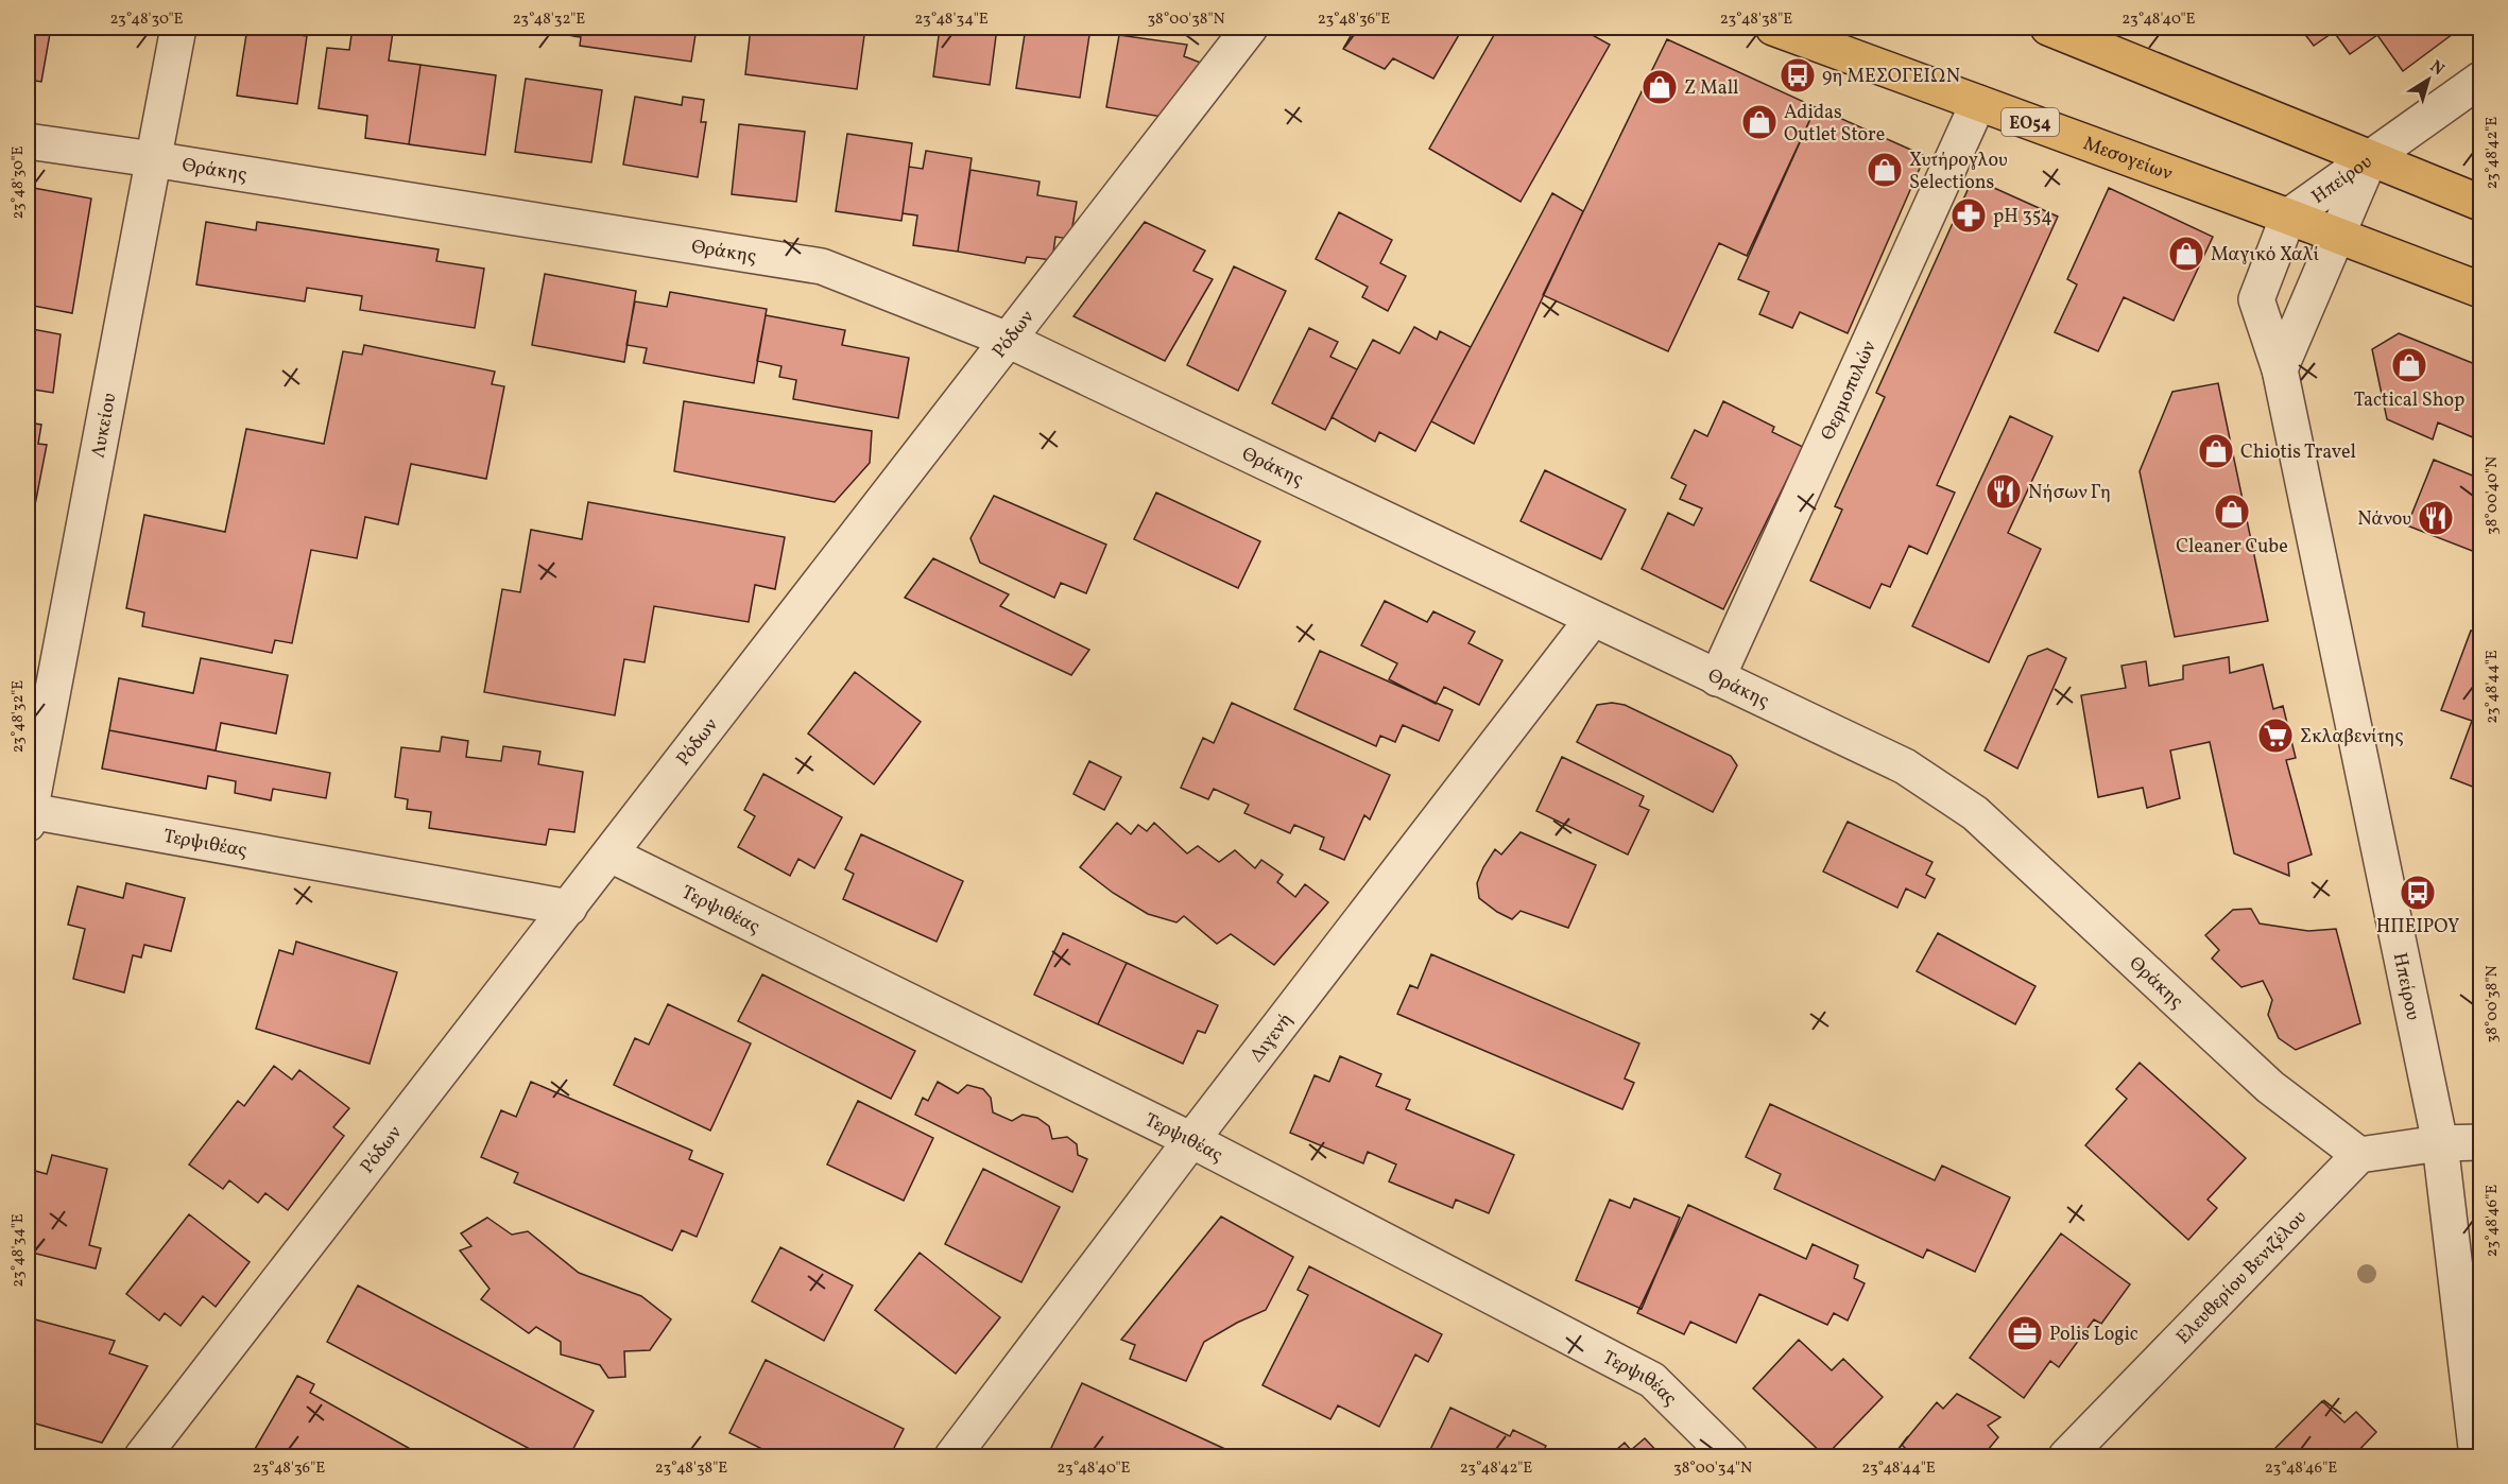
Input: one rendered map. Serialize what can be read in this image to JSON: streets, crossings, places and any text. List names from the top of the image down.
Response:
{
  "streets": {
    "main road": ["ΕΟ54", "Μεσογείων"],
    "street": [
      "Θράκης",
      "Ηπείρου",
      "Ρόδων",
      "Θερμοπυλών",
      "Λυκείου",
      "Τερψιθέας",
      "Διγενή",
      "Ελευθερίου Βενιζέλου"
    ]
  },
  "crossings": [
    ["Μεσογείων", "Ηπείρου"],
    ["Μεσογείων", "Θερμοπυλών"],
    ["Θράκης", "Ρόδων"],
    ["Θράκης", "Θερμοπυλών"],
    ["Θράκης", "Λυκείου"],
    ["Θράκης", "Διγενή"],
    ["Θράκης", "Ελευθερίου Βενιζέλου"],
    ["Ρόδων", "Τερψιθέας"],
    ["Λυκείου", "Τερψιθέας"],
    ["Τερψιθέας", "Διγενή"]
  ],
  "places": {
    "bus stop": ["9η ΜΕΣΟΓΕΙΩΝ", "ΗΠΕΙΡΟΥ"],
    "shop": [
      "Z Mall",
      "Adidas Outlet Store",
      "Χυτήρογλου Selections",
      "Μαγικό Χαλί",
      "Tactical Shop",
      "Chiotis Travel",
      "Cleaner Cube"
    ],
    "pharmacy": ["pH 354"],
    "restaurant": ["Νήσων Γη", "Νάνου"],
    "supermarket": ["Σκλαβενίτης"],
    "office": ["Polis Logic"]
  },
  "north": "top right",
  "coordinates": [
    "23°48'30\"E",
    "23°48'32\"E",
    "23°48'34\"E",
    "38°00'38\"N",
    "23°48'36\"E",
    "23°48'38\"E",
    "23°48'40\"E",
    "23°48'42\"E",
    "38°00'40\"N",
    "23°48'44\"E",
    "23°48'46\"E",
    "38°00'34\"N"
  ]
}
